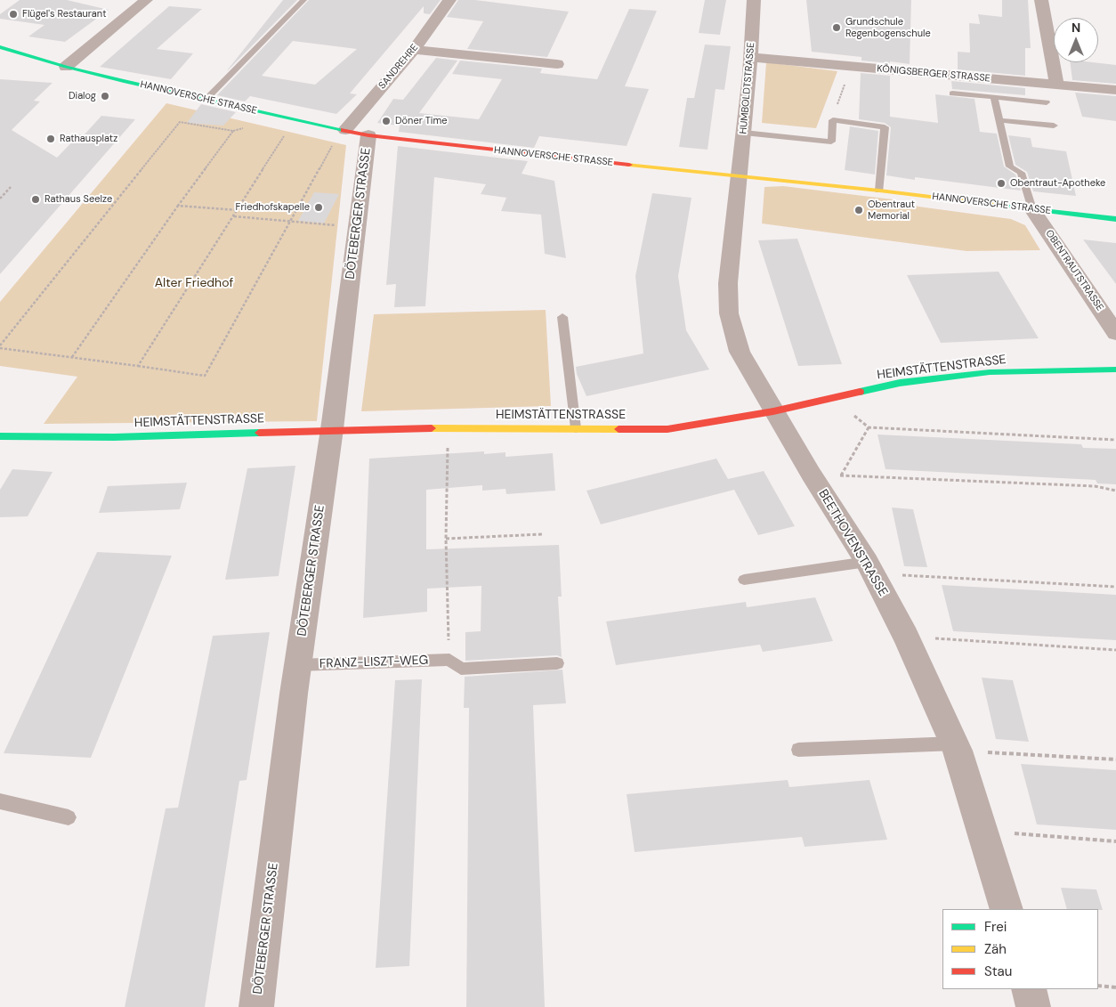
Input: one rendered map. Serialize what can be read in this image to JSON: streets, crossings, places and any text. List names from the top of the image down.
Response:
{
  "streets": {
    "street": [
      "SANDREHRE",
      "KÖNIGSBERGER STRASSE",
      "HUMBOLDTSTRASSE",
      "HANNOVERSCHE STRASSE",
      "DÖTEBERGER STRASSE",
      "OBENTRAUTSTRASSE",
      "HEIMSTÄTTENSTRASSE",
      "BEETHOVENSTRASSE"
    ],
    "lane": ["FRANZ-LISZT-WEG"]
  },
  "crossings": [
    ["SANDREHRE", "HANNOVERSCHE STRASSE"],
    ["KÖNIGSBERGER STRASSE", "HUMBOLDTSTRASSE"],
    ["HUMBOLDTSTRASSE", "HANNOVERSCHE STRASSE"],
    ["HUMBOLDTSTRASSE", "BEETHOVENSTRASSE"],
    ["HANNOVERSCHE STRASSE", "DÖTEBERGER STRASSE"],
    ["HANNOVERSCHE STRASSE", "OBENTRAUTSTRASSE"],
    ["HANNOVERSCHE STRASSE", "BEETHOVENSTRASSE"],
    ["DÖTEBERGER STRASSE", "HEIMSTÄTTENSTRASSE"],
    ["DÖTEBERGER STRASSE", "FRANZ-LISZT-WEG"],
    ["HEIMSTÄTTENSTRASSE", "BEETHOVENSTRASSE"]
  ],
  "parks": ["Alter Friedhof"],
  "places": [
    "Flügel's Restaurant",
    "Grundschule Regenbogenschule",
    "Dialog",
    "Döner Time",
    "Rathausplatz",
    "Obentraut-Apotheke",
    "Rathaus Seelze",
    "Friedhofskapelle",
    "Obentraut Memorial"
  ],
  "legend": ["Frei", "Zäh", "Stau"],
  "north": "top"
}
